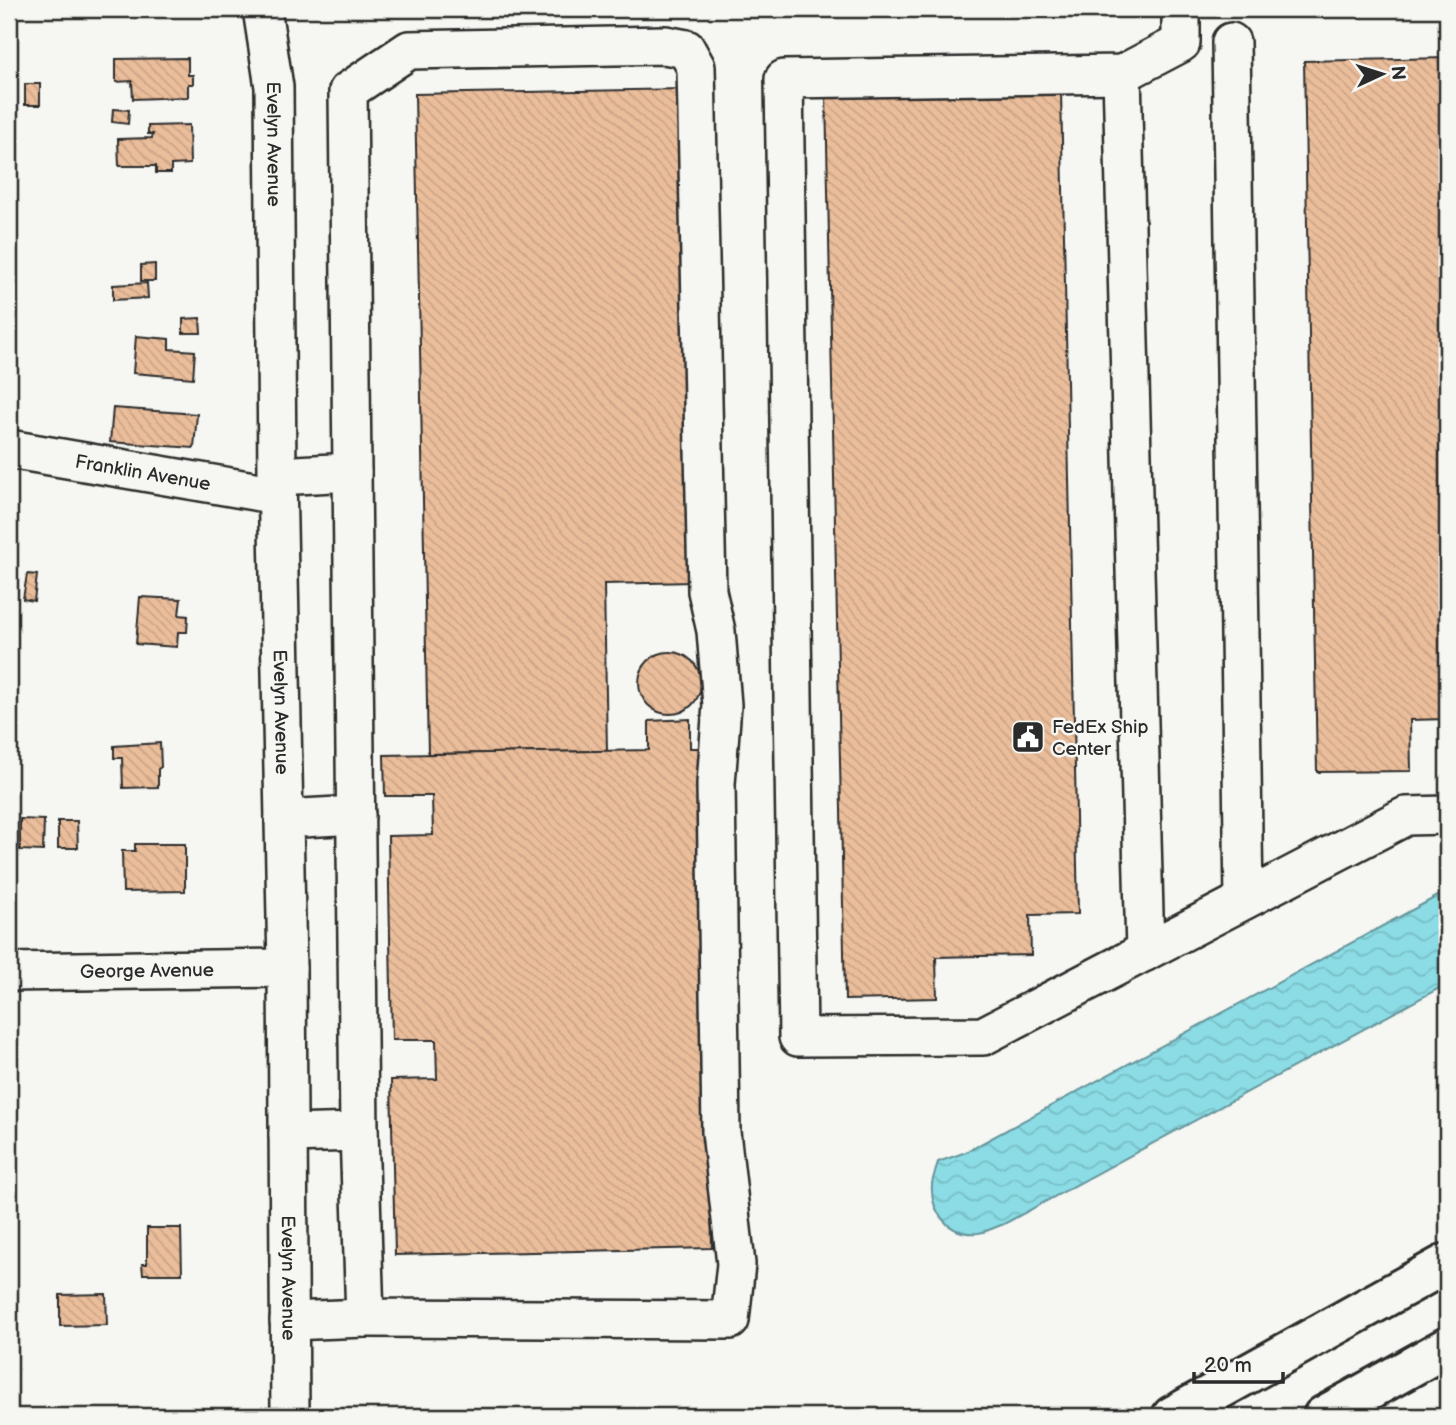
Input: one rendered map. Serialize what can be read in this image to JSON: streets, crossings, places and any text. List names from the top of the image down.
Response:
{
  "streets": {
    "street": ["Evelyn Avenue", "Franklin Avenue", "George Avenue"]
  },
  "crossings": [
    ["Evelyn Avenue", "Franklin Avenue"],
    ["Evelyn Avenue", "George Avenue"]
  ],
  "places": {
    "public building": ["FedEx Ship Center"]
  },
  "scale_bar": "20 m",
  "north": "right"
}
